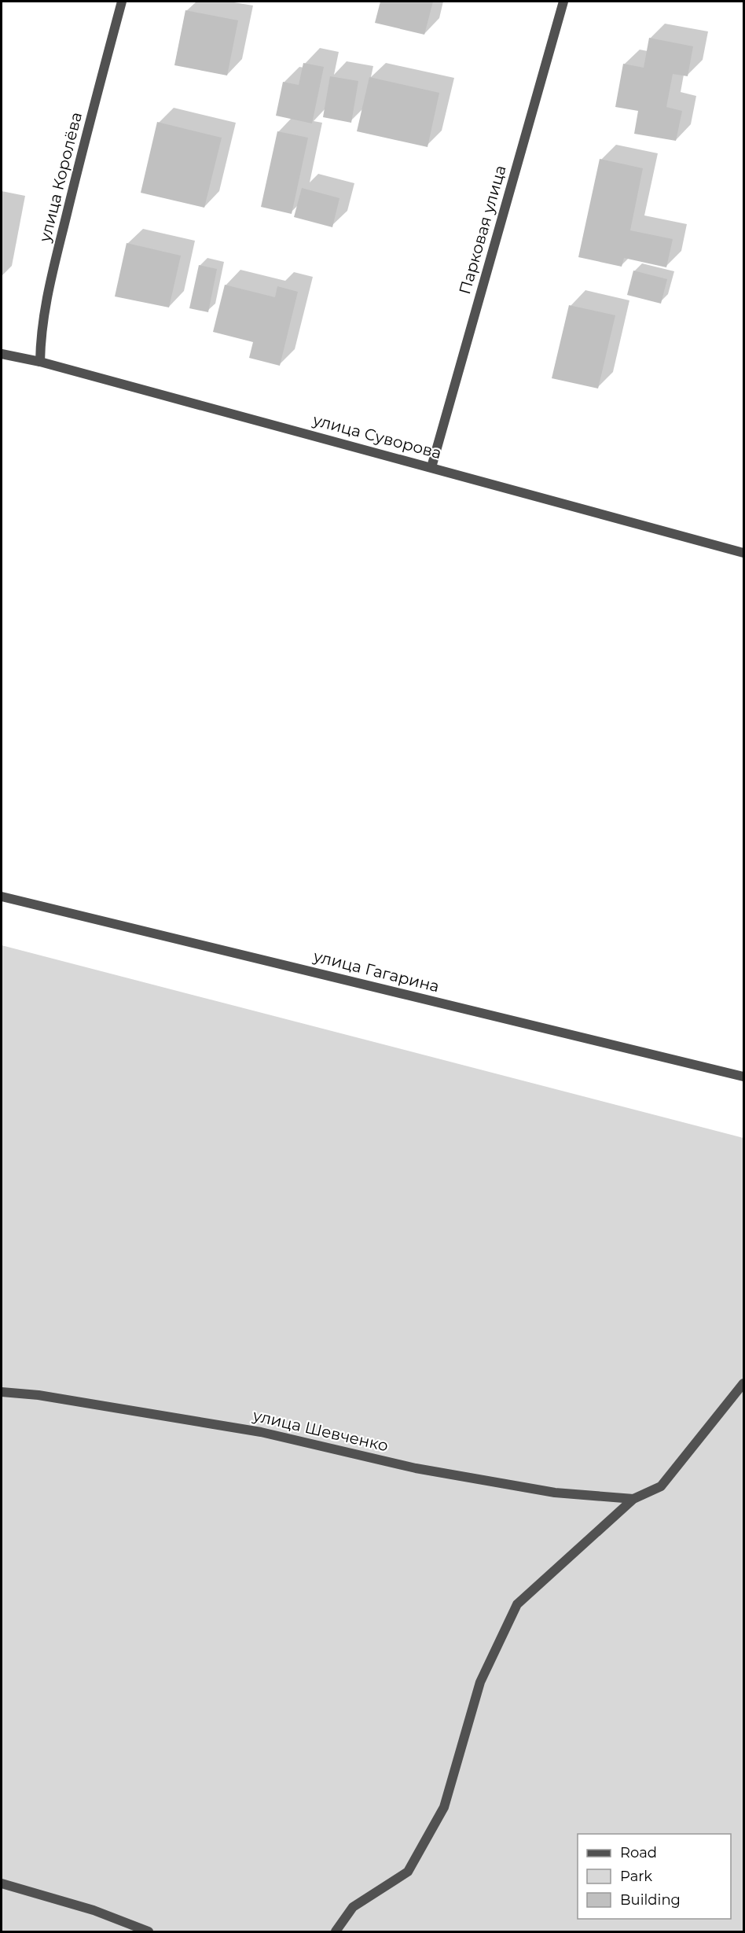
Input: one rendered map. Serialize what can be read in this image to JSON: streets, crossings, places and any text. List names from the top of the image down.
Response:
{
  "streets": {
    "street": [
      "улица Королёва",
      "Парковая улица",
      "улица Суворова",
      "улица Гагарина",
      "улица Шевченко"
    ]
  },
  "crossings": [
    ["улица Королёва", "улица Суворова"],
    ["Парковая улица", "улица Суворова"]
  ],
  "legend": ["Road", "Park", "Building"]
}
